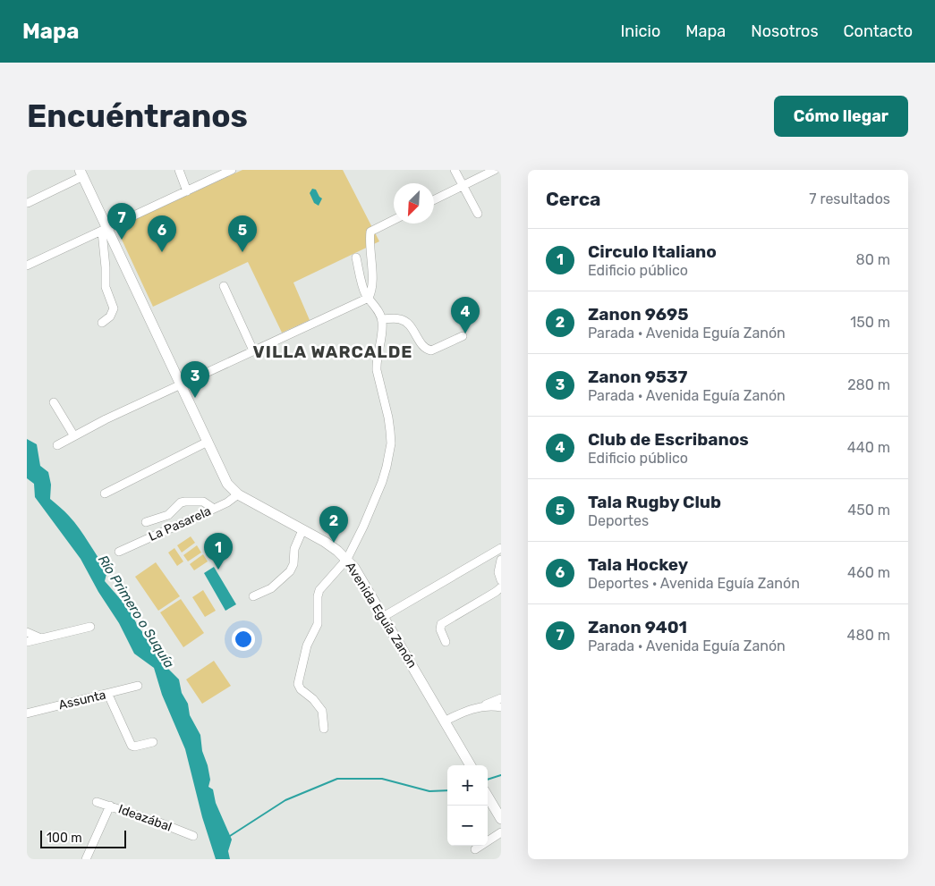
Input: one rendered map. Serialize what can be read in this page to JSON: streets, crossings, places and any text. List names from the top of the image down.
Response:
{
  "streets": {
    "main road": ["Avenida Eguía Zanón"],
    "street": ["La Pasarela", "Assunta", "Ideazábal"]
  },
  "crossings": [
    ["La Pasarela", "Avenida Eguía Zanón"]
  ],
  "districts": ["VILLA WARCALDE"],
  "water": ["Río Primero o Suquía"],
  "scale_bar": "100 m",
  "north": "bottom left",
  "page": {
    "header": "Mapa",
    "nav": [
      "Inicio",
      "Mapa",
      "Nosotros",
      "Contacto"
    ],
    "buttons": "Cómo llegar",
    "title": "Encuéntranos",
    "heading": ["Cerca", "7 resultados"],
    "pins": [
      "7",
      "5",
      "6",
      "4",
      "3",
      "2",
      "1"
    ],
    "list": [
      {
        "mark": "1",
        "name": "Circulo Italiano",
        "note": "Edificio público",
        "value": "80 m"
      },
      {
        "mark": "2",
        "name": "Zanon 9695",
        "note": "Parada · Avenida Eguía Zanón",
        "value": "150 m"
      },
      {
        "mark": "3",
        "name": "Zanon 9537",
        "note": "Parada · Avenida Eguía Zanón",
        "value": "280 m"
      },
      {
        "mark": "4",
        "name": "Club de Escribanos",
        "note": "Edificio público",
        "value": "440 m"
      },
      {
        "mark": "5",
        "name": "Tala Rugby Club",
        "note": "Deportes",
        "value": "450 m"
      },
      {
        "mark": "6",
        "name": "Tala Hockey",
        "note": "Deportes · Avenida Eguía Zanón",
        "value": "460 m"
      },
      {
        "mark": "7",
        "name": "Zanon 9401",
        "note": "Parada · Avenida Eguía Zanón",
        "value": "480 m"
      }
    ],
    "map_buttons": ["+", "−"],
    "scale": "100 m"
  }
}
